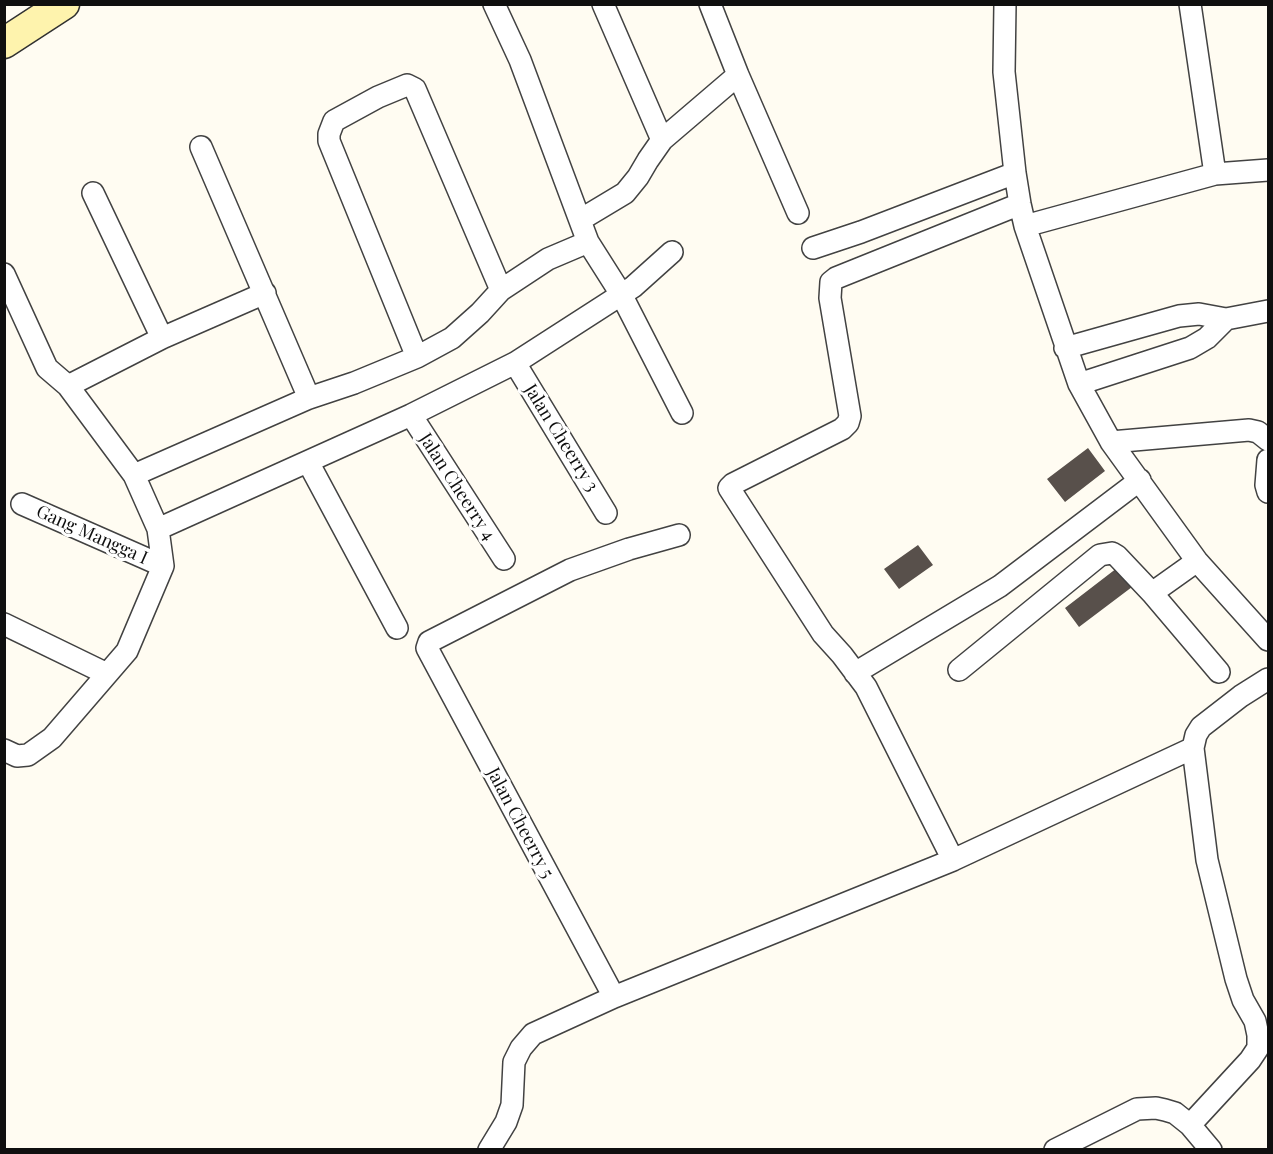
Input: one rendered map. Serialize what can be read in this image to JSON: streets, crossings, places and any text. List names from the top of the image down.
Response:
{
  "streets": {
    "street": [
      "Jalan Cheerry 3",
      "Jalan Cheerry 4",
      "Gang Mangga I",
      "Jalan Cheerry 5"
    ]
  }
}
